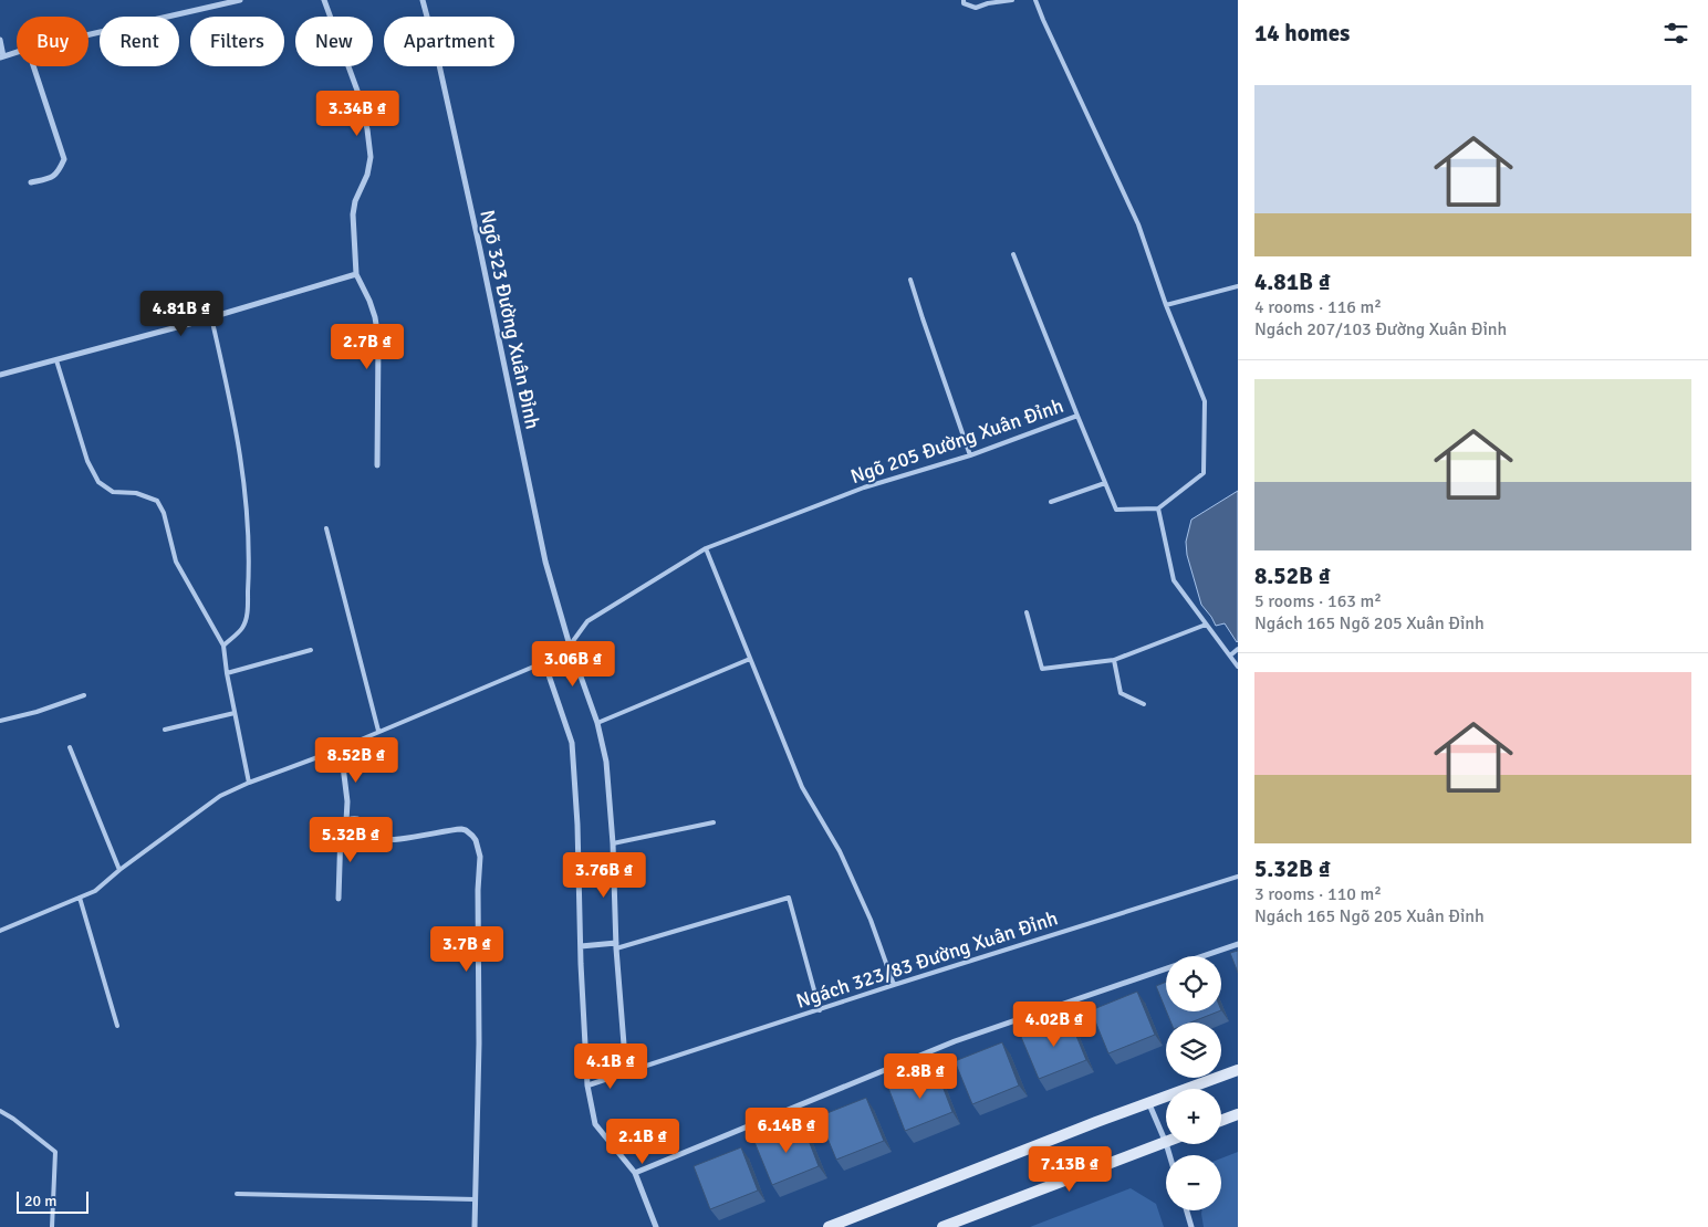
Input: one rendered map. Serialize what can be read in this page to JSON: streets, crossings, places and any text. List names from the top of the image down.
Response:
{
  "streets": {
    "street": ["Ngõ 323 Đường Xuân Đỉnh"],
    "lane": ["Ngõ 205 Đường Xuân Đỉnh", "Ngách 323/83 Đường Xuân Đỉnh"]
  },
  "crossings": [
    ["Ngõ 323 Đường Xuân Đỉnh", "Ngõ 205 Đường Xuân Đỉnh"],
    ["Ngõ 323 Đường Xuân Đỉnh", "Ngách 323/83 Đường Xuân Đỉnh"]
  ],
  "scale_bar": "20 m",
  "page": {
    "heading": "14 homes",
    "chip": [
      "Buy",
      "Rent",
      "Filters",
      "New",
      "Apartment"
    ],
    "list": [
      {
        "name": "4.81B ₫",
        "note": "4 rooms · 116 m² · Ngách 207/103 Đường Xuân Đỉnh"
      },
      {
        "name": "8.52B ₫",
        "note": "5 rooms · 163 m² · Ngách 165 Ngõ 205 Xuân Đỉnh"
      },
      {
        "name": "5.32B ₫",
        "note": "3 rooms · 110 m² · Ngách 165 Ngõ 205 Xuân Đỉnh"
      }
    ],
    "price": [
      "3.34B ₫",
      "4.81B ₫",
      "2.7B ₫",
      "3.06B ₫",
      "8.52B ₫",
      "5.32B ₫",
      "3.76B ₫",
      "3.7B ₫",
      "4.02B ₫",
      "4.1B ₫",
      "2.8B ₫",
      "6.14B ₫",
      "2.1B ₫",
      "7.13B ₫"
    ],
    "map_buttons": ["+", "−"],
    "scale": "20 m"
  }
}
